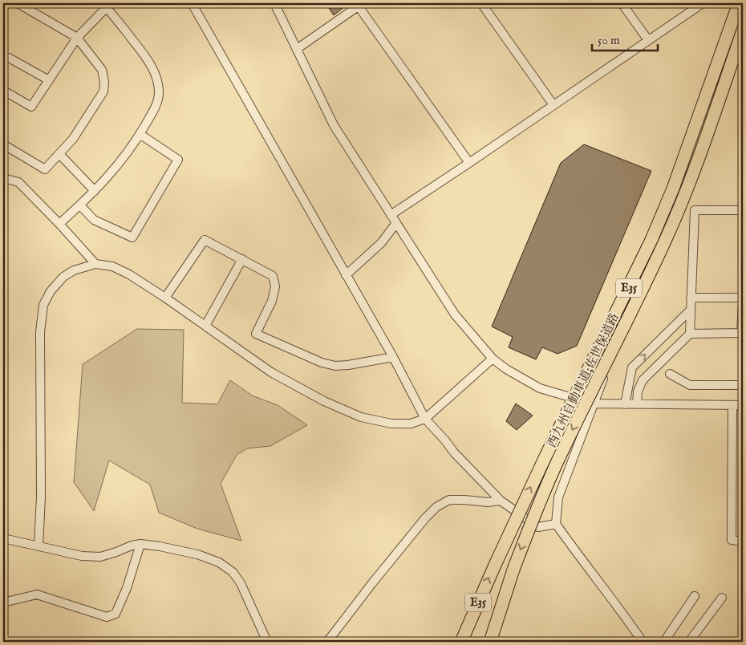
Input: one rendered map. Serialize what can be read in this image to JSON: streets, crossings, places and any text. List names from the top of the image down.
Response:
{
  "streets": {
    "highway": ["E35", "西九州自動車道;佐世保道路"]
  },
  "scale_bar": "50 m"
}
